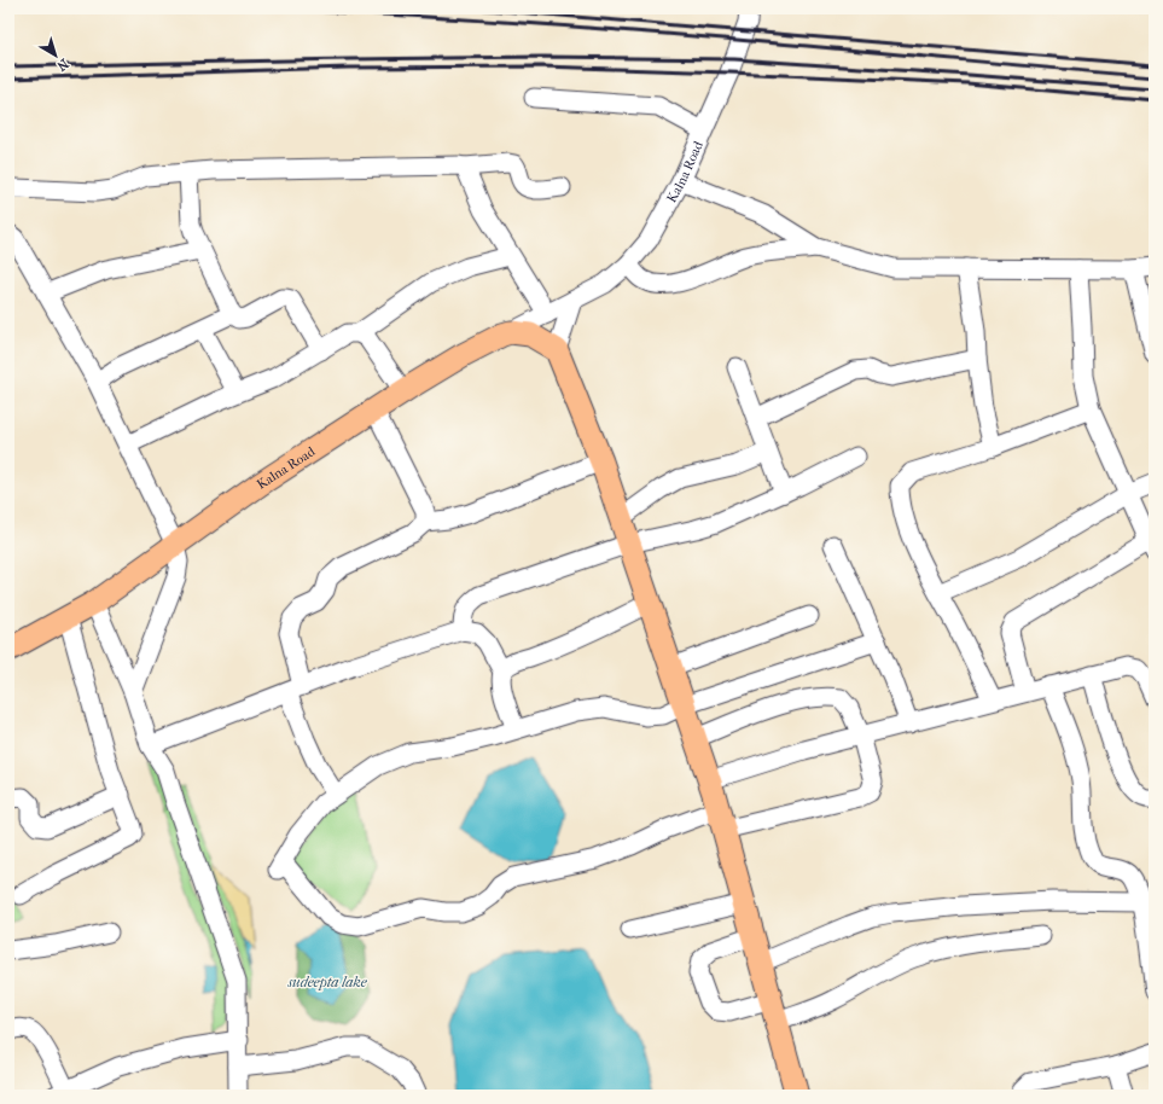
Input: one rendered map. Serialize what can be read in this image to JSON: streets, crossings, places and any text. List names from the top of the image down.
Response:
{
  "streets": {
    "main road": ["Kalna Road"]
  },
  "water": ["sudeepta lake"],
  "north": "bottom right"
}
